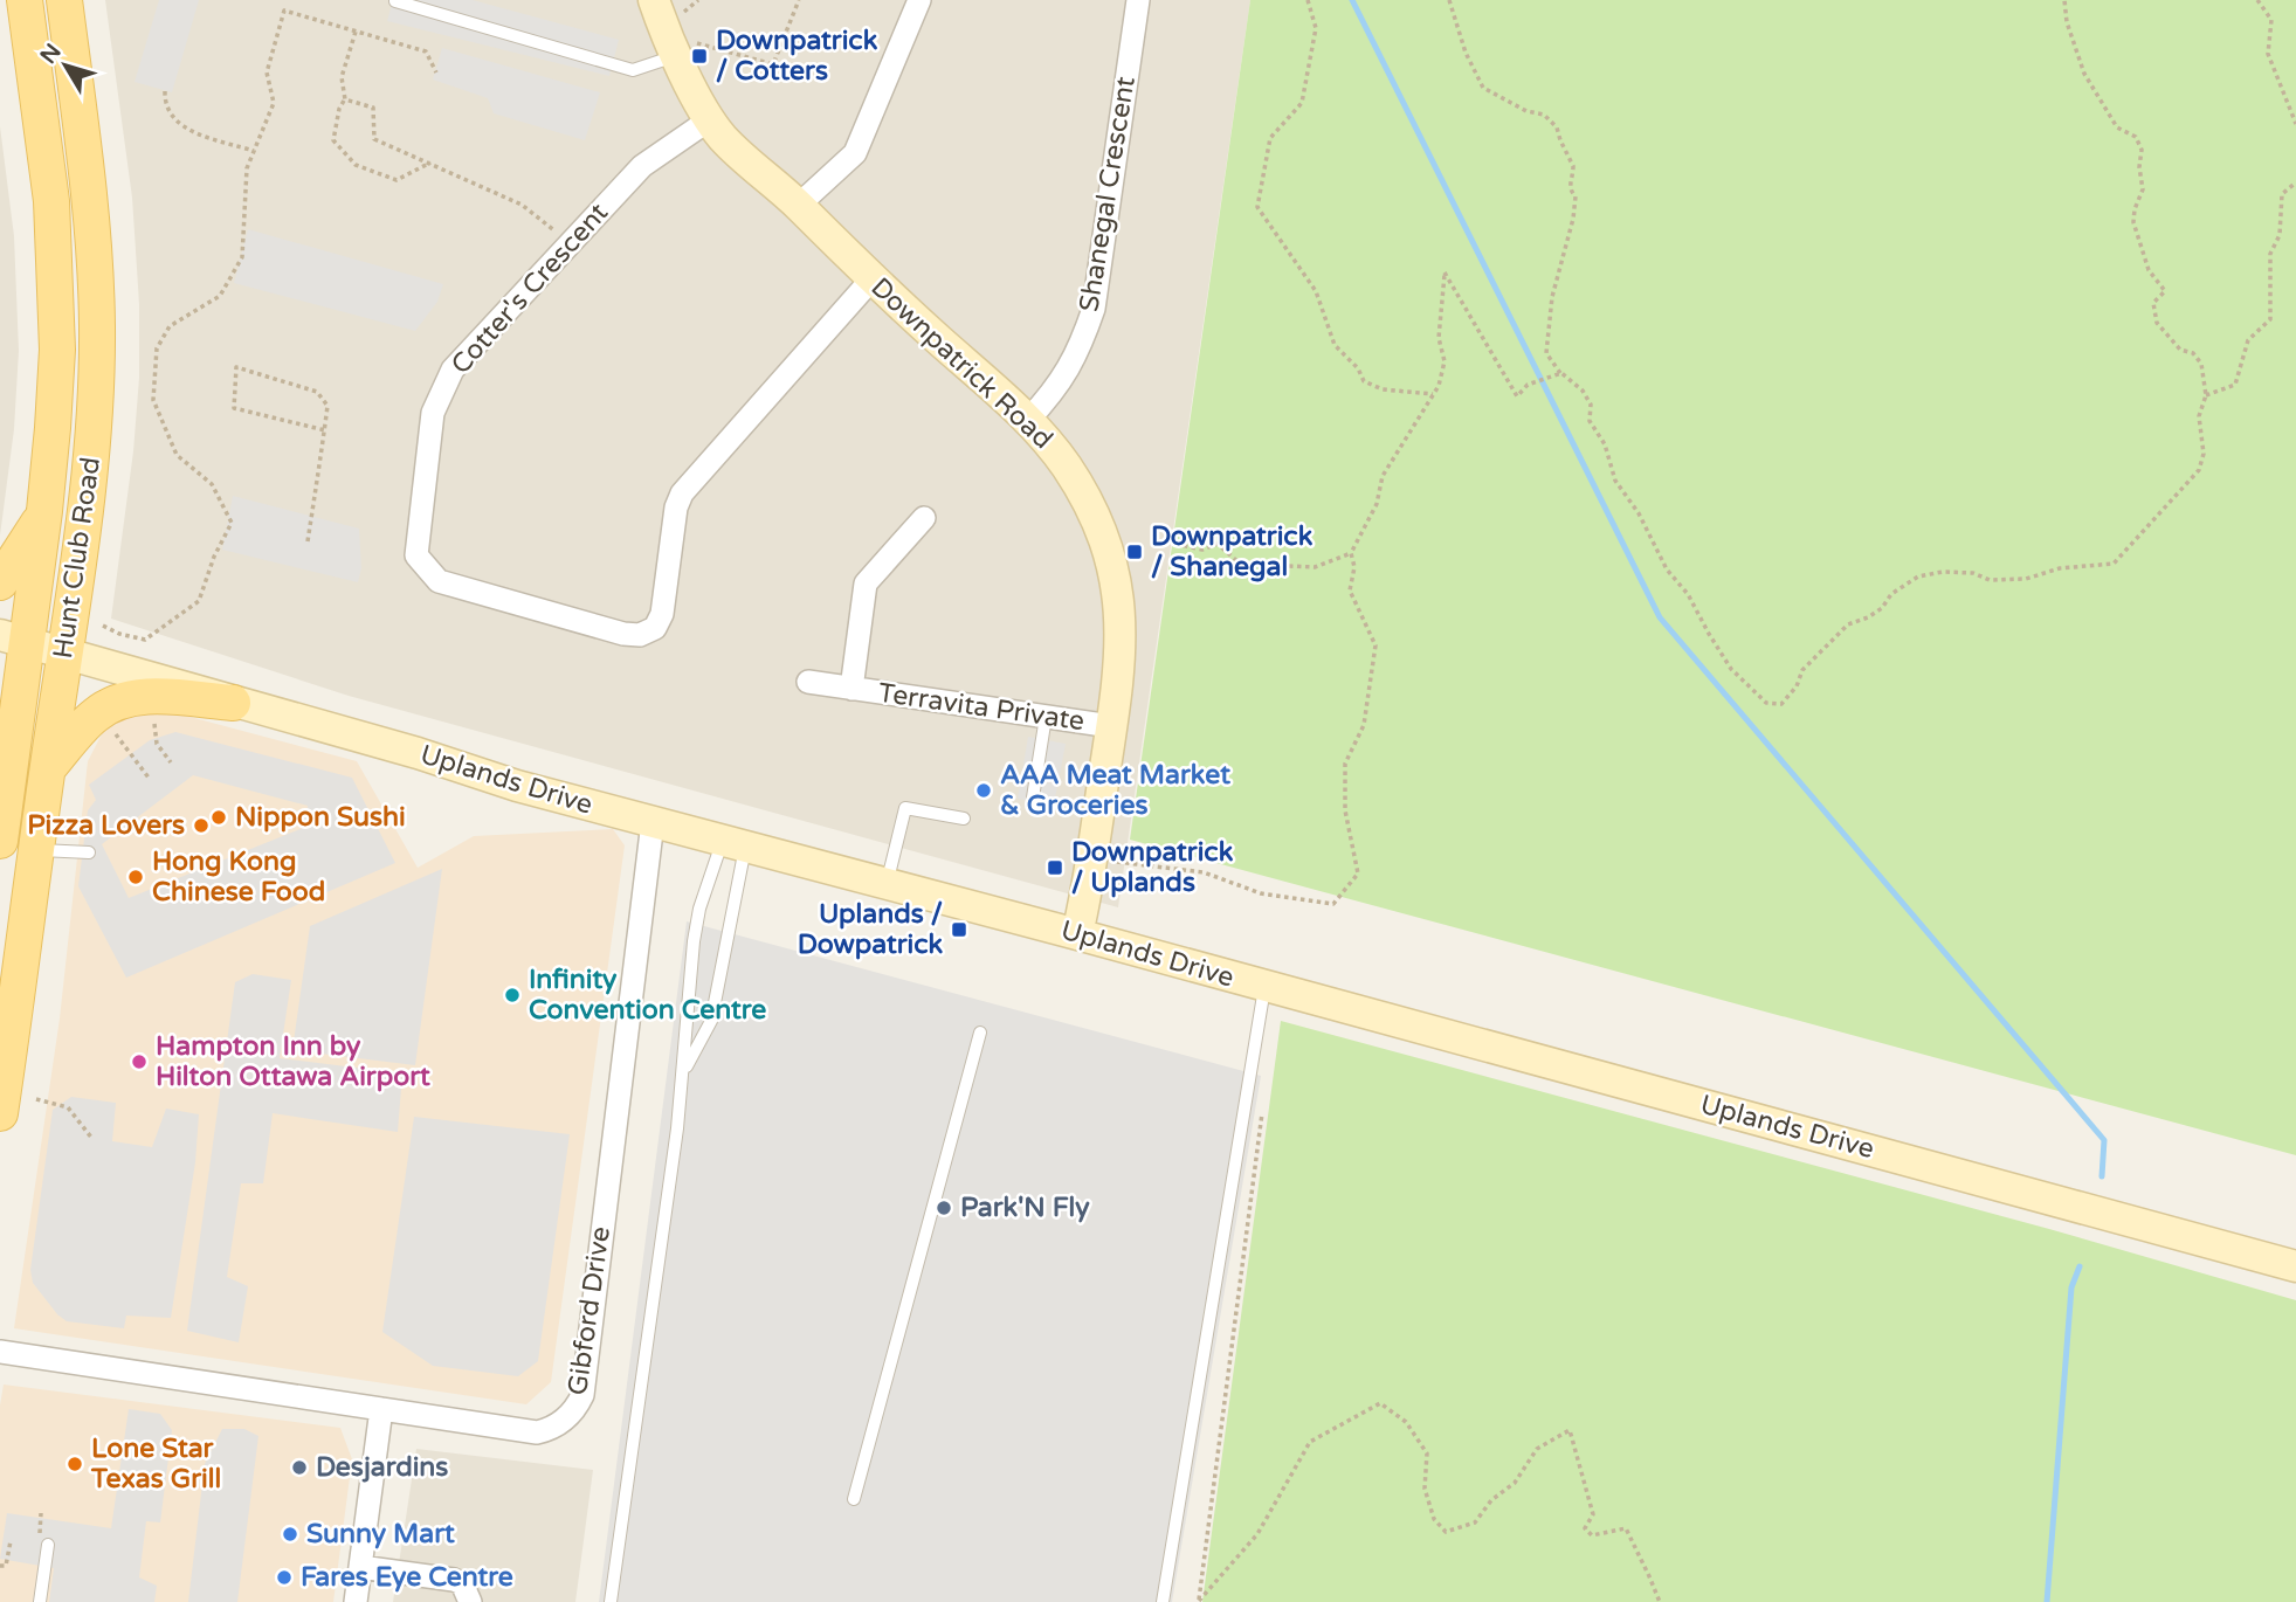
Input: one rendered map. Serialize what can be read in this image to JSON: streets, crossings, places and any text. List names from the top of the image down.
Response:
{
  "streets": {
    "main road": ["Downpatrick Road", "Hunt Club Road", "Uplands Drive"],
    "street": [
      "Shanegal Crescent",
      "Cotter's Crescent",
      "Terravita Private",
      "Gibford Drive"
    ]
  },
  "crossings": [
    ["Shanegal Crescent", "Downpatrick Road"],
    ["Cotter's Crescent", "Downpatrick Road"],
    ["Downpatrick Road", "Terravita Private"],
    ["Downpatrick Road", "Uplands Drive"],
    ["Hunt Club Road", "Uplands Drive"],
    ["Uplands Drive", "Gibford Drive"]
  ],
  "places": {
    "transit": [
      "Downpatrick / Cotters",
      "Downpatrick / Shanegal",
      "Downpatrick / Uplands",
      "Uplands / Dowpatrick"
    ],
    "other": [
      "AAA Meat Market & Groceries",
      "Nippon Sushi",
      "Pizza Lovers",
      "Hong Kong Chinese Food",
      "Infinity Convention Centre",
      "Hampton Inn by Hilton Ottawa Airport",
      "Park'N Fly",
      "Lone Star Texas Grill",
      "Desjardins",
      "Sunny Mart",
      "Fares Eye Centre"
    ]
  },
  "north": "top left"
}
